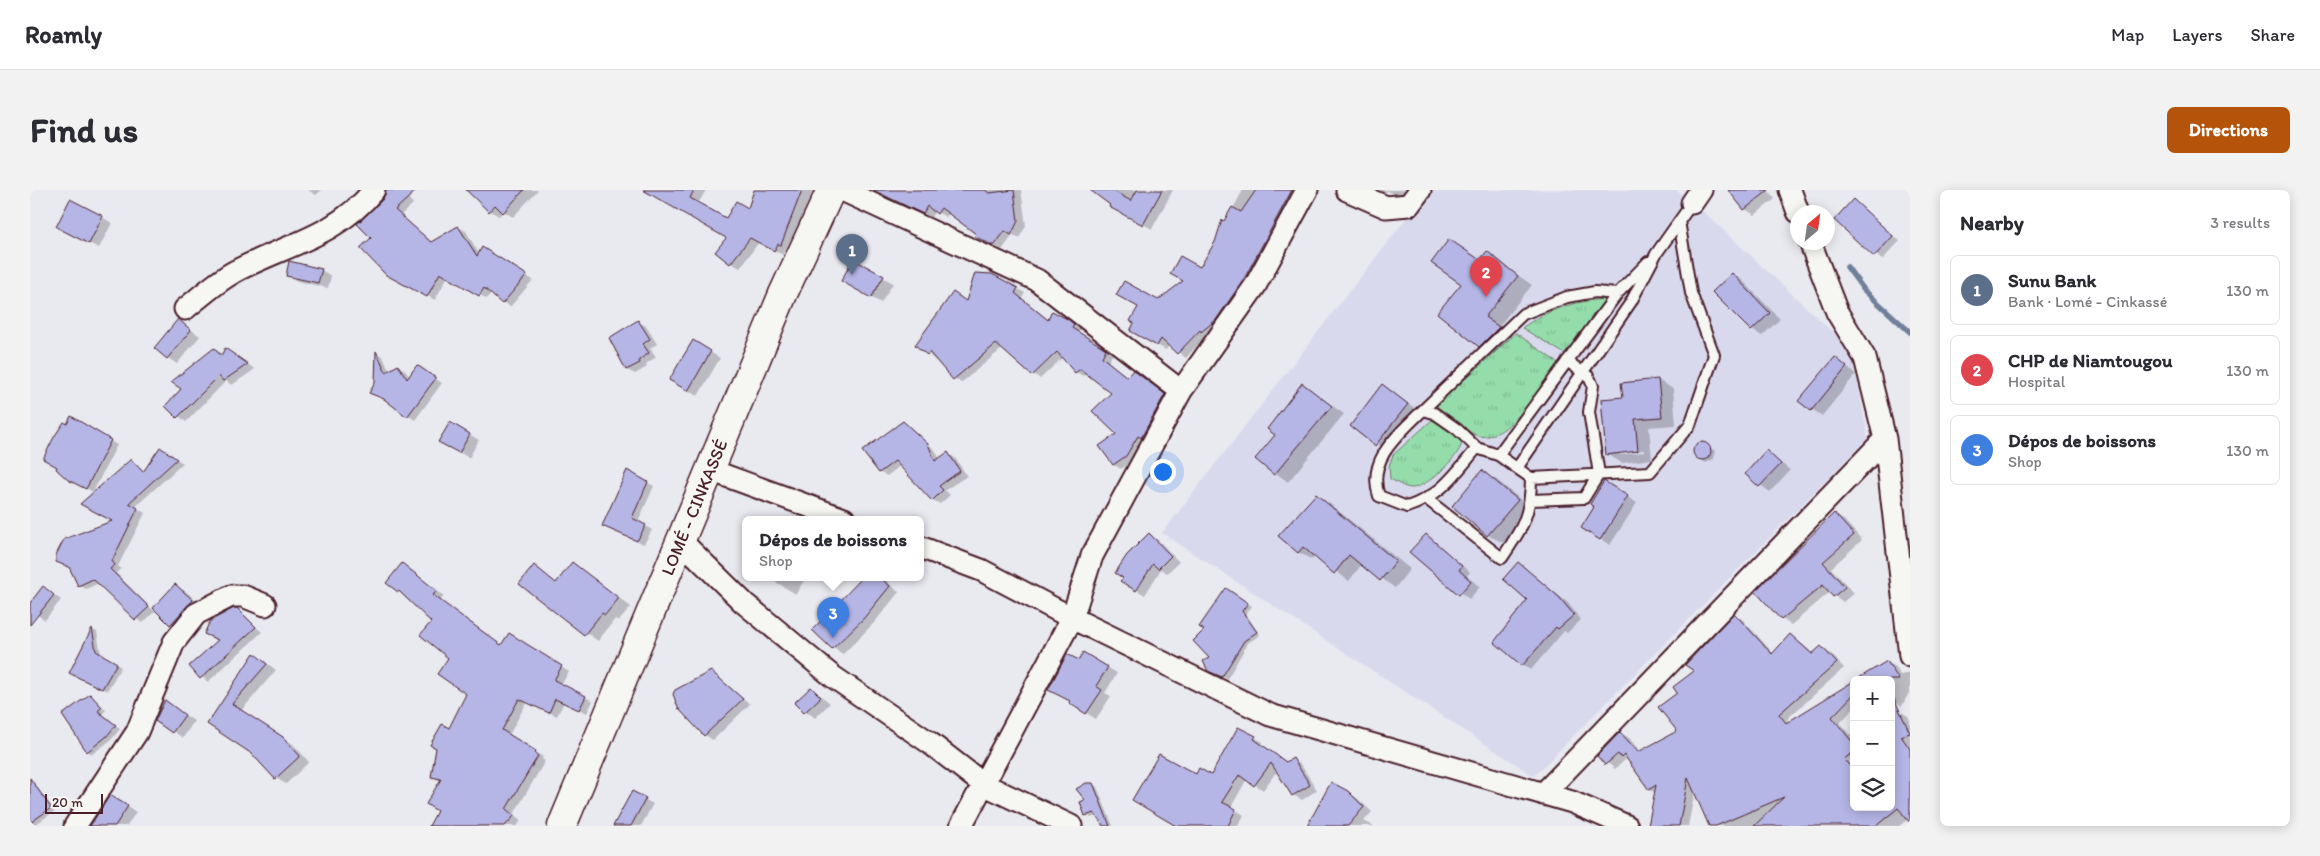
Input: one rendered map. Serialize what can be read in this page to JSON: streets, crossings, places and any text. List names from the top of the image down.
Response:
{
  "streets": {
    "highway": ["LOMÉ - CINKASSÉ"]
  },
  "scale_bar": "20 m",
  "north": "top right",
  "page": {
    "header": "Roamly",
    "nav": ["Map", "Layers", "Share"],
    "buttons": "Directions",
    "title": "Find us",
    "heading": ["Nearby", "3 results"],
    "pins": ["1", "2", "3"],
    "list": [
      {
        "mark": "1",
        "name": "Sunu Bank",
        "note": "Bank · Lomé - Cinkassé",
        "value": "130 m"
      },
      {
        "mark": "2",
        "name": "CHP de Niamtougou",
        "note": "Hospital",
        "value": "130 m"
      },
      {
        "mark": "3",
        "name": "Dépos de boissons",
        "note": "Shop",
        "value": "130 m"
      }
    ],
    "popup": ["Dépos de boissons", "Shop"],
    "map_buttons": ["+", "−"],
    "scale": "20 m"
  }
}
